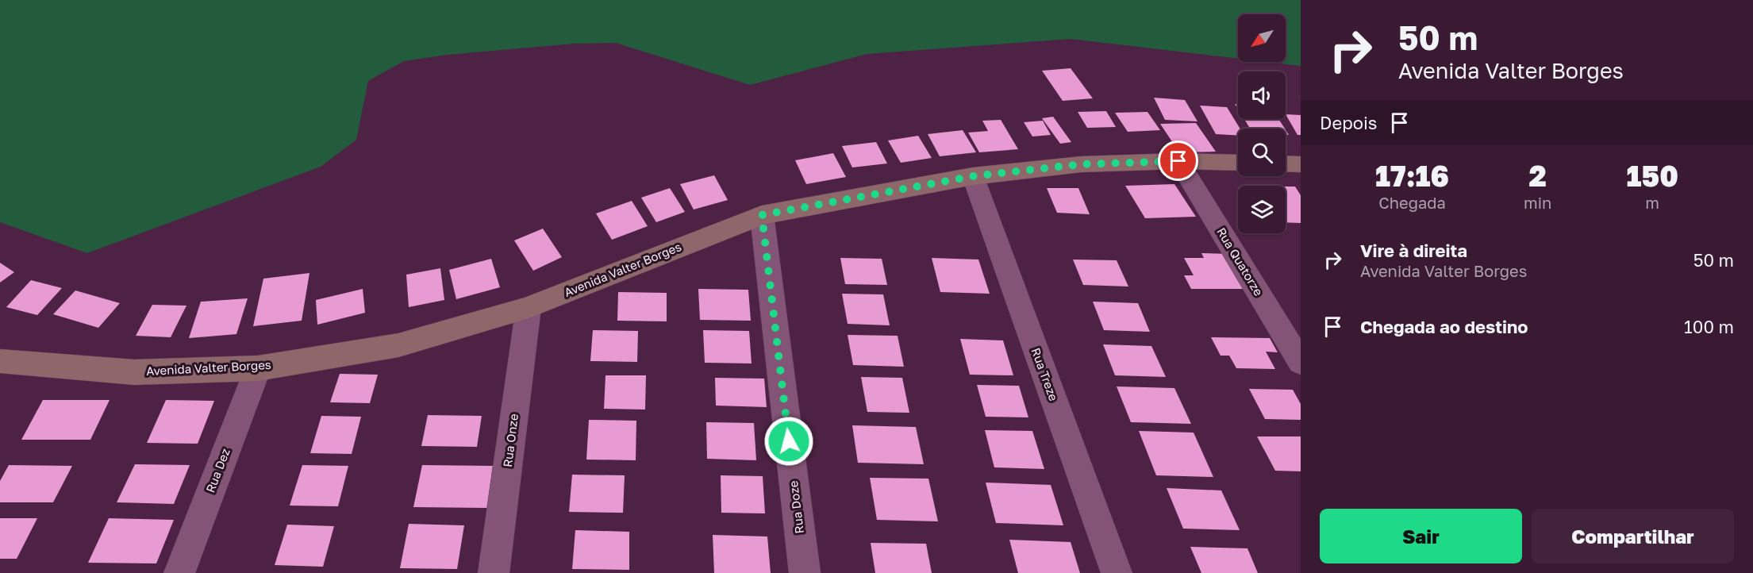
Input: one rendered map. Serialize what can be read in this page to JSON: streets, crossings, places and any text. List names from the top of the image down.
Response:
{
  "streets": {
    "street": [
      "Rua Quatorze",
      "Avenida Valter Borges",
      "Rua Treze",
      "Rua Onze",
      "Rua Dez",
      "Rua Doze"
    ]
  },
  "crossings": [
    ["Rua Quatorze", "Avenida Valter Borges"],
    ["Avenida Valter Borges", "Rua Treze"],
    ["Avenida Valter Borges", "Rua Onze"],
    ["Avenida Valter Borges", "Rua Dez"],
    ["Avenida Valter Borges", "Rua Doze"]
  ],
  "north": "bottom left",
  "page": {
    "turn": ["50 m", "Avenida Valter Borges"],
    "then": "Depois",
    "eta": [
      "17:16",
      "Chegada",
      "2",
      "min",
      "150",
      "m"
    ],
    "list": [
      {
        "name": "Vire à direita",
        "note": "Avenida Valter Borges",
        "value": "50 m"
      },
      {
        "name": "Chegada ao destino",
        "value": "100 m"
      }
    ],
    "buttons": ["Sair", "Compartilhar"]
  }
}
